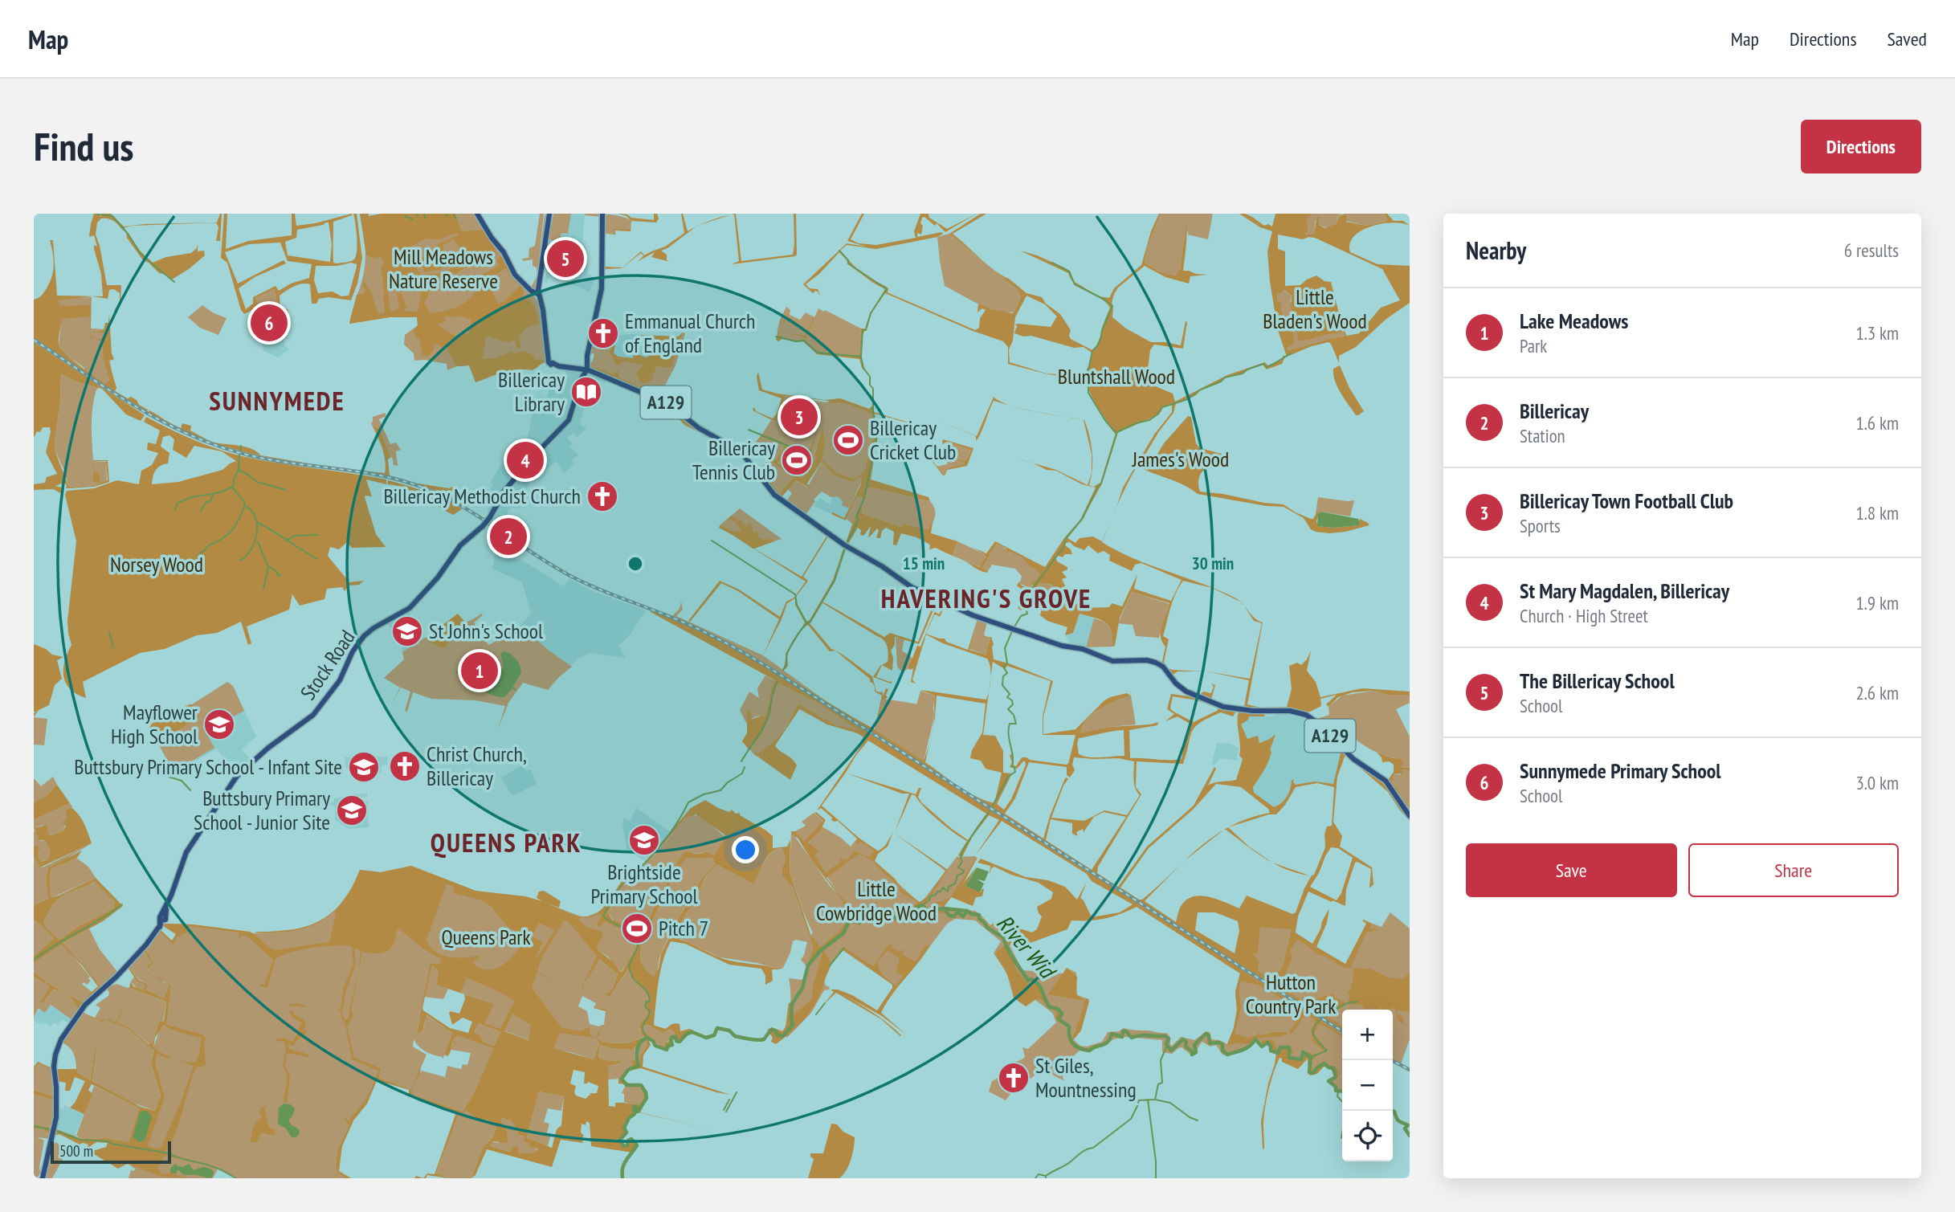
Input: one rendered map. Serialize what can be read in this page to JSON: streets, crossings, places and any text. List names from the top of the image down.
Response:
{
  "streets": {
    "main road": ["A129", "Stock Road"]
  },
  "crossings": [
    ["A129", "Stock Road"]
  ],
  "districts": ["SUNNYMEDE", "HAVERING'S GROVE", "QUEENS PARK"],
  "water": ["River Wid"],
  "parks": [
    "Mill Meadows Nature Reserve",
    "Little Bladen's Wood",
    "Bluntshall Wood",
    "James's Wood",
    "Norsey Wood",
    "Little Cowbridge Wood",
    "Queens Park",
    "Hutton Country Park"
  ],
  "places": {
    "church": [
      "Emmanual Church of England",
      "Billericay Methodist Church",
      "Christ Church, Billericay",
      "St Giles, Mountnessing"
    ],
    "library": ["Billericay Library"],
    "sports": ["Billericay Cricket Club", "Billericay Tennis Club", "Pitch 7"],
    "school or university": [
      "St John's School",
      "Mayflower High School",
      "Buttsbury Primary School - Infant Site",
      "Buttsbury Primary School - Junior Site",
      "Brightside Primary School"
    ]
  },
  "scale_bar": "500 m",
  "page": {
    "header": "Map",
    "nav": ["Map", "Directions", "Saved"],
    "buttons": [
      "Directions",
      ["Save", "Share"]
    ],
    "title": "Find us",
    "heading": ["Nearby", "6 results"],
    "pins": [
      "5",
      "6",
      "3",
      "4",
      "2",
      "1"
    ],
    "list": [
      {
        "mark": "1",
        "name": "Lake Meadows",
        "note": "Park",
        "value": "1.3 km"
      },
      {
        "mark": "2",
        "name": "Billericay",
        "note": "Station",
        "value": "1.6 km"
      },
      {
        "mark": "3",
        "name": "Billericay Town Football Club",
        "note": "Sports",
        "value": "1.8 km"
      },
      {
        "mark": "4",
        "name": "St Mary Magdalen, Billericay",
        "note": "Church · High Street",
        "value": "1.9 km"
      },
      {
        "mark": "5",
        "name": "The Billericay School",
        "note": "School",
        "value": "2.6 km"
      },
      {
        "mark": "6",
        "name": "Sunnymede Primary School",
        "note": "School",
        "value": "3.0 km"
      }
    ],
    "map_buttons": ["+", "−"],
    "scale": "500 m"
  },
  "rings": ["15 min", "30 min"]
}
